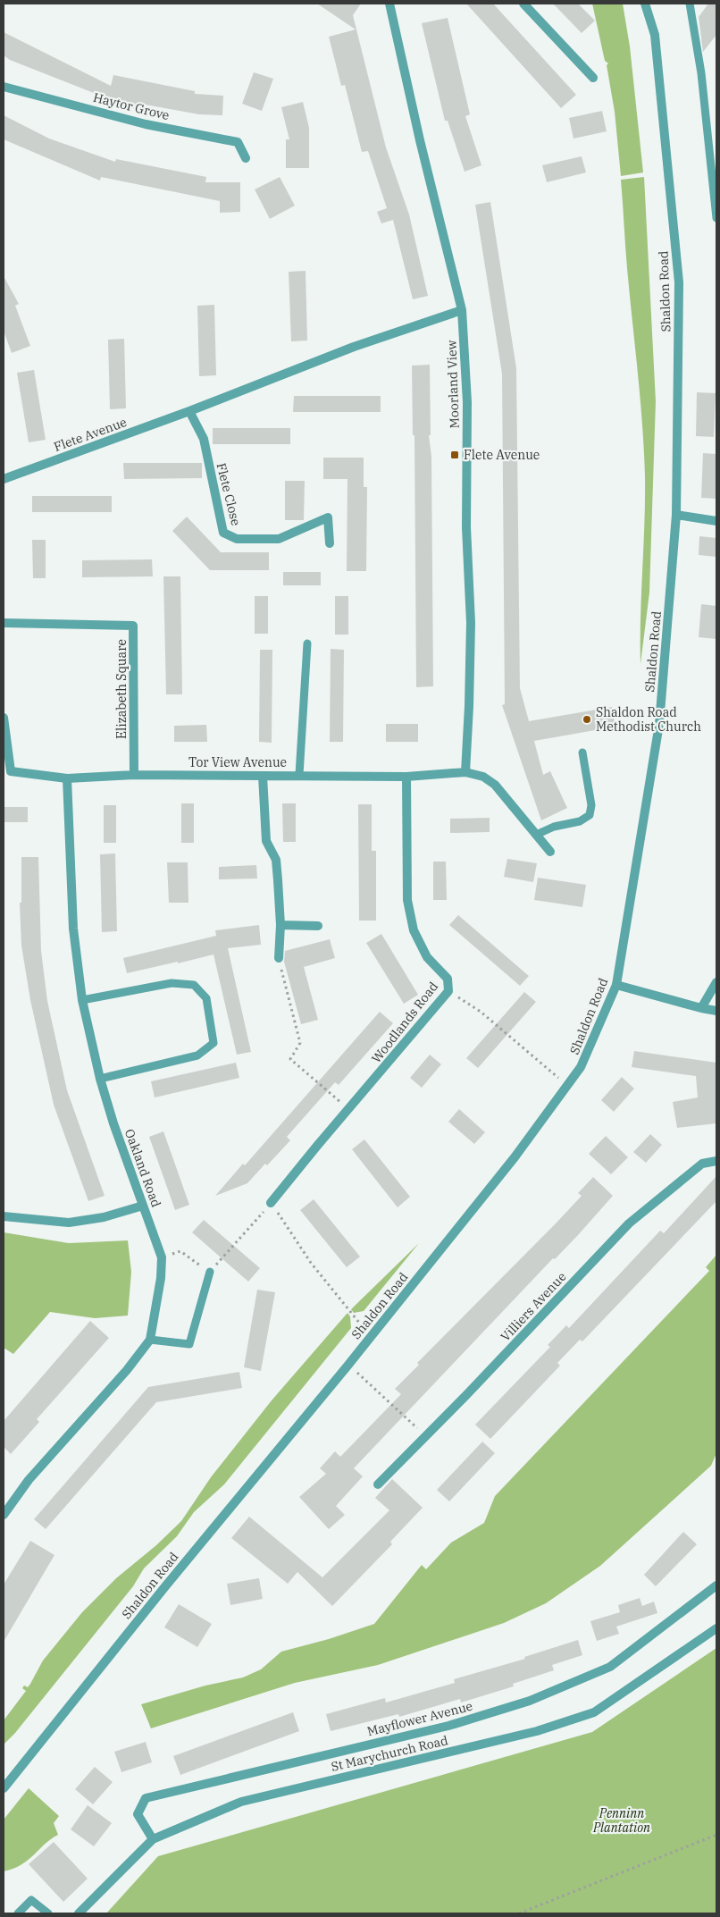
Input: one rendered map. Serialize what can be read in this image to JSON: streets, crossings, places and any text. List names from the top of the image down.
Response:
{
  "streets": {
    "street": [
      "Haytor Grove",
      "Shaldon Road",
      "Moorland View",
      "Flete Avenue",
      "Flete Close",
      "Elizabeth Square",
      "Tor View Avenue",
      "Woodlands Road",
      "Oakland Road",
      "Villiers Avenue",
      "Mayflower Avenue",
      "St Marychurch Road"
    ]
  },
  "crossings": [
    ["Moorland View", "Flete Avenue"],
    ["Moorland View", "Tor View Avenue"],
    ["Flete Avenue", "Flete Close"],
    ["Elizabeth Square", "Tor View Avenue"],
    ["Tor View Avenue", "Woodlands Road"],
    ["Tor View Avenue", "Oakland Road"],
    ["Mayflower Avenue", "St Marychurch Road"]
  ],
  "parks": ["Penninn Plantation"],
  "places": {
    "transit": ["Flete Avenue"],
    "other": ["Shaldon Road Methodist Church"]
  }
}
